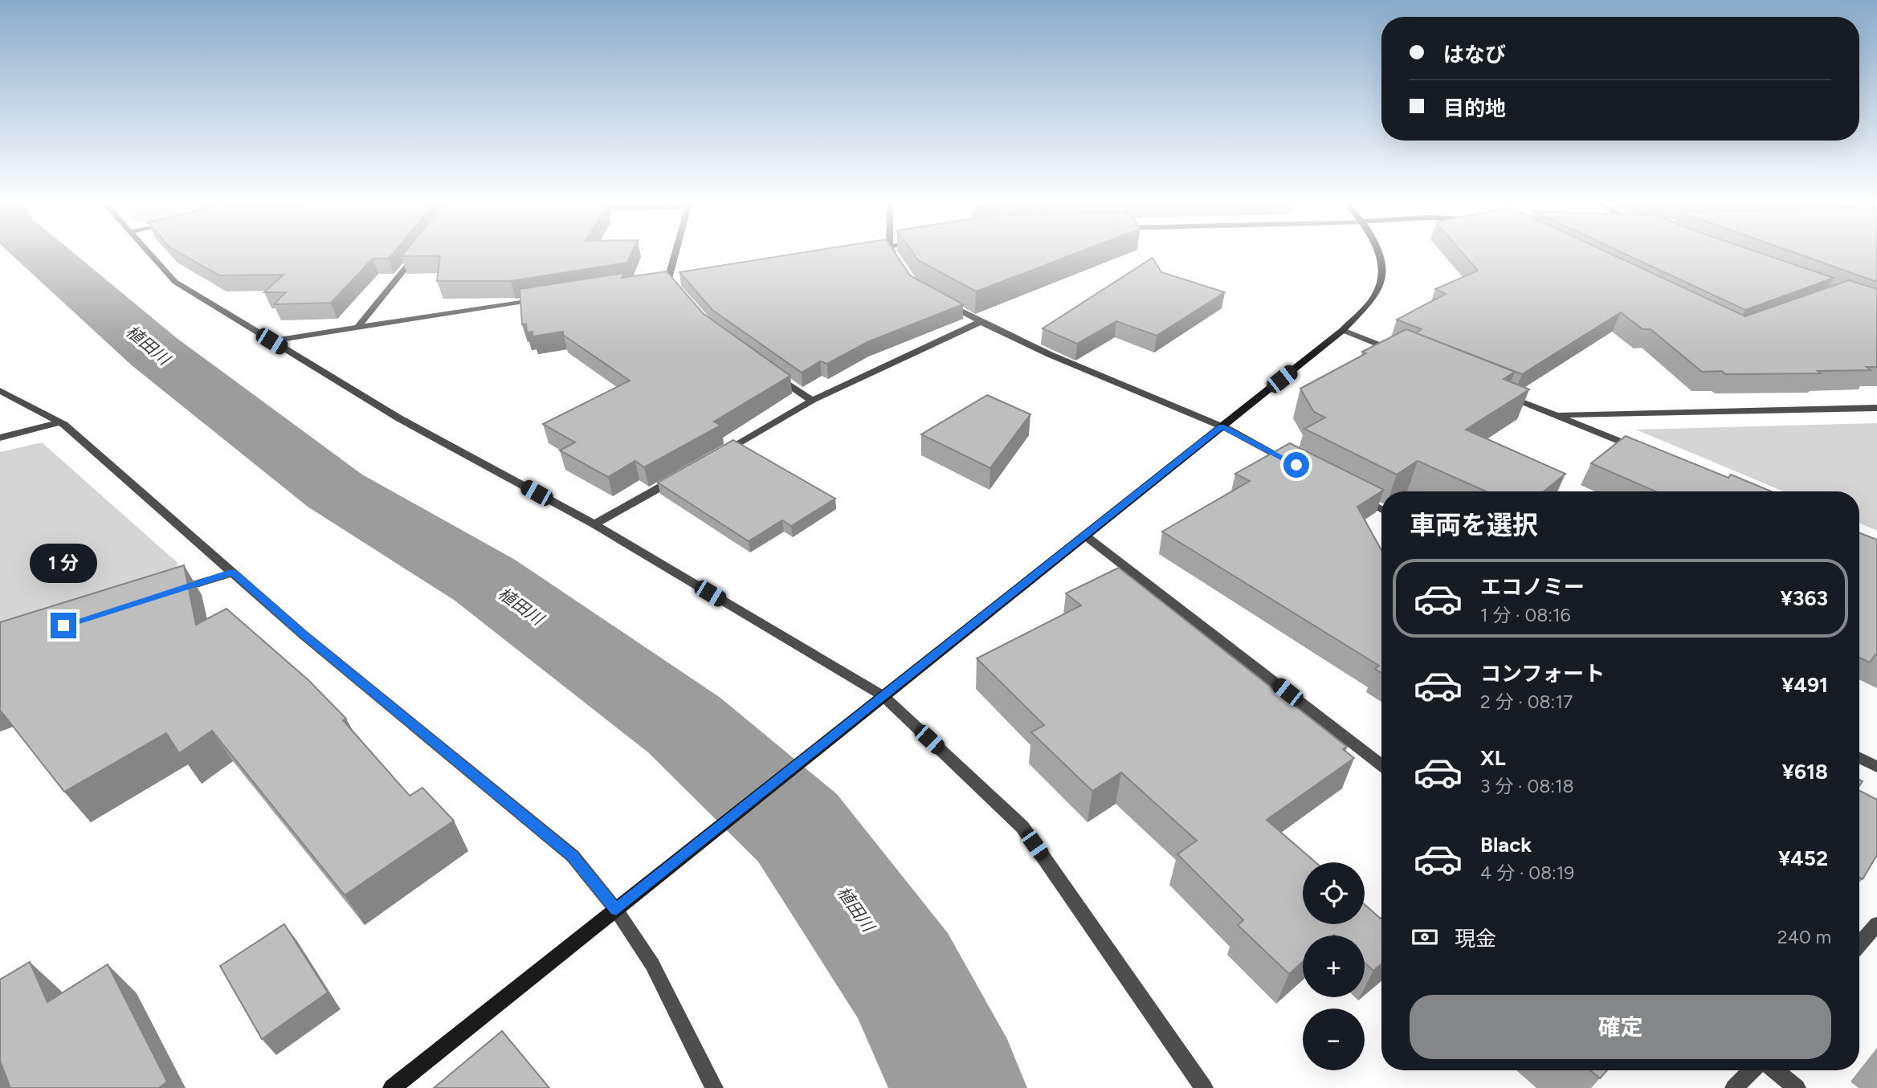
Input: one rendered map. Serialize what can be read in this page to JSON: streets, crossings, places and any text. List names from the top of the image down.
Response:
{
  "water": ["植田川"],
  "page": {
    "banner": ["はなび", "目的地"],
    "heading": "車両を選択",
    "bubble": "1 分",
    "list": [
      {
        "name": "エコノミー",
        "note": "1 分 · 08:16",
        "value": "¥363"
      },
      {
        "name": "コンフォート",
        "note": "2 分 · 08:17",
        "value": "¥491"
      },
      {
        "name": "XL",
        "note": "3 分 · 08:18",
        "value": "¥618"
      },
      {
        "name": "Black",
        "note": "4 分 · 08:19",
        "value": "¥452"
      }
    ],
    "map_buttons": ["+", "−"],
    "pay": ["現金", "240 m"],
    "buttons": "確定"
  }
}
